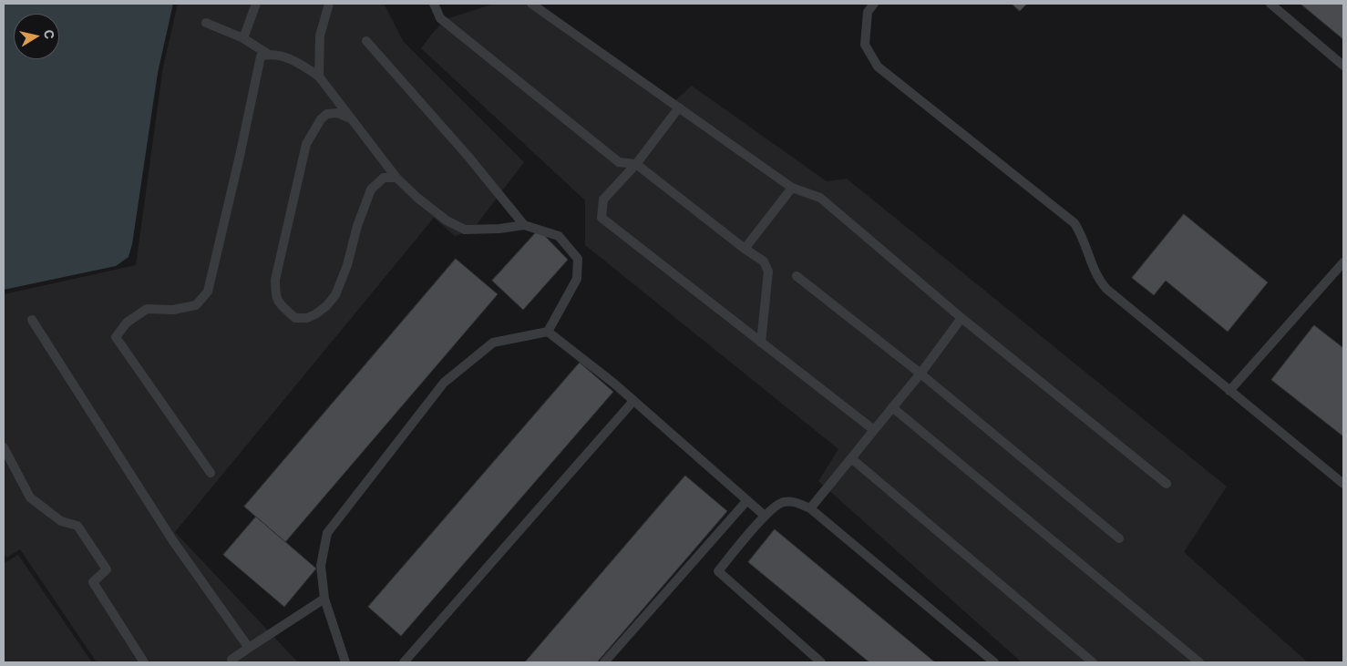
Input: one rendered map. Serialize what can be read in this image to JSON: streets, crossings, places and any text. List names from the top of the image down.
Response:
{
  "north": "right"
}
